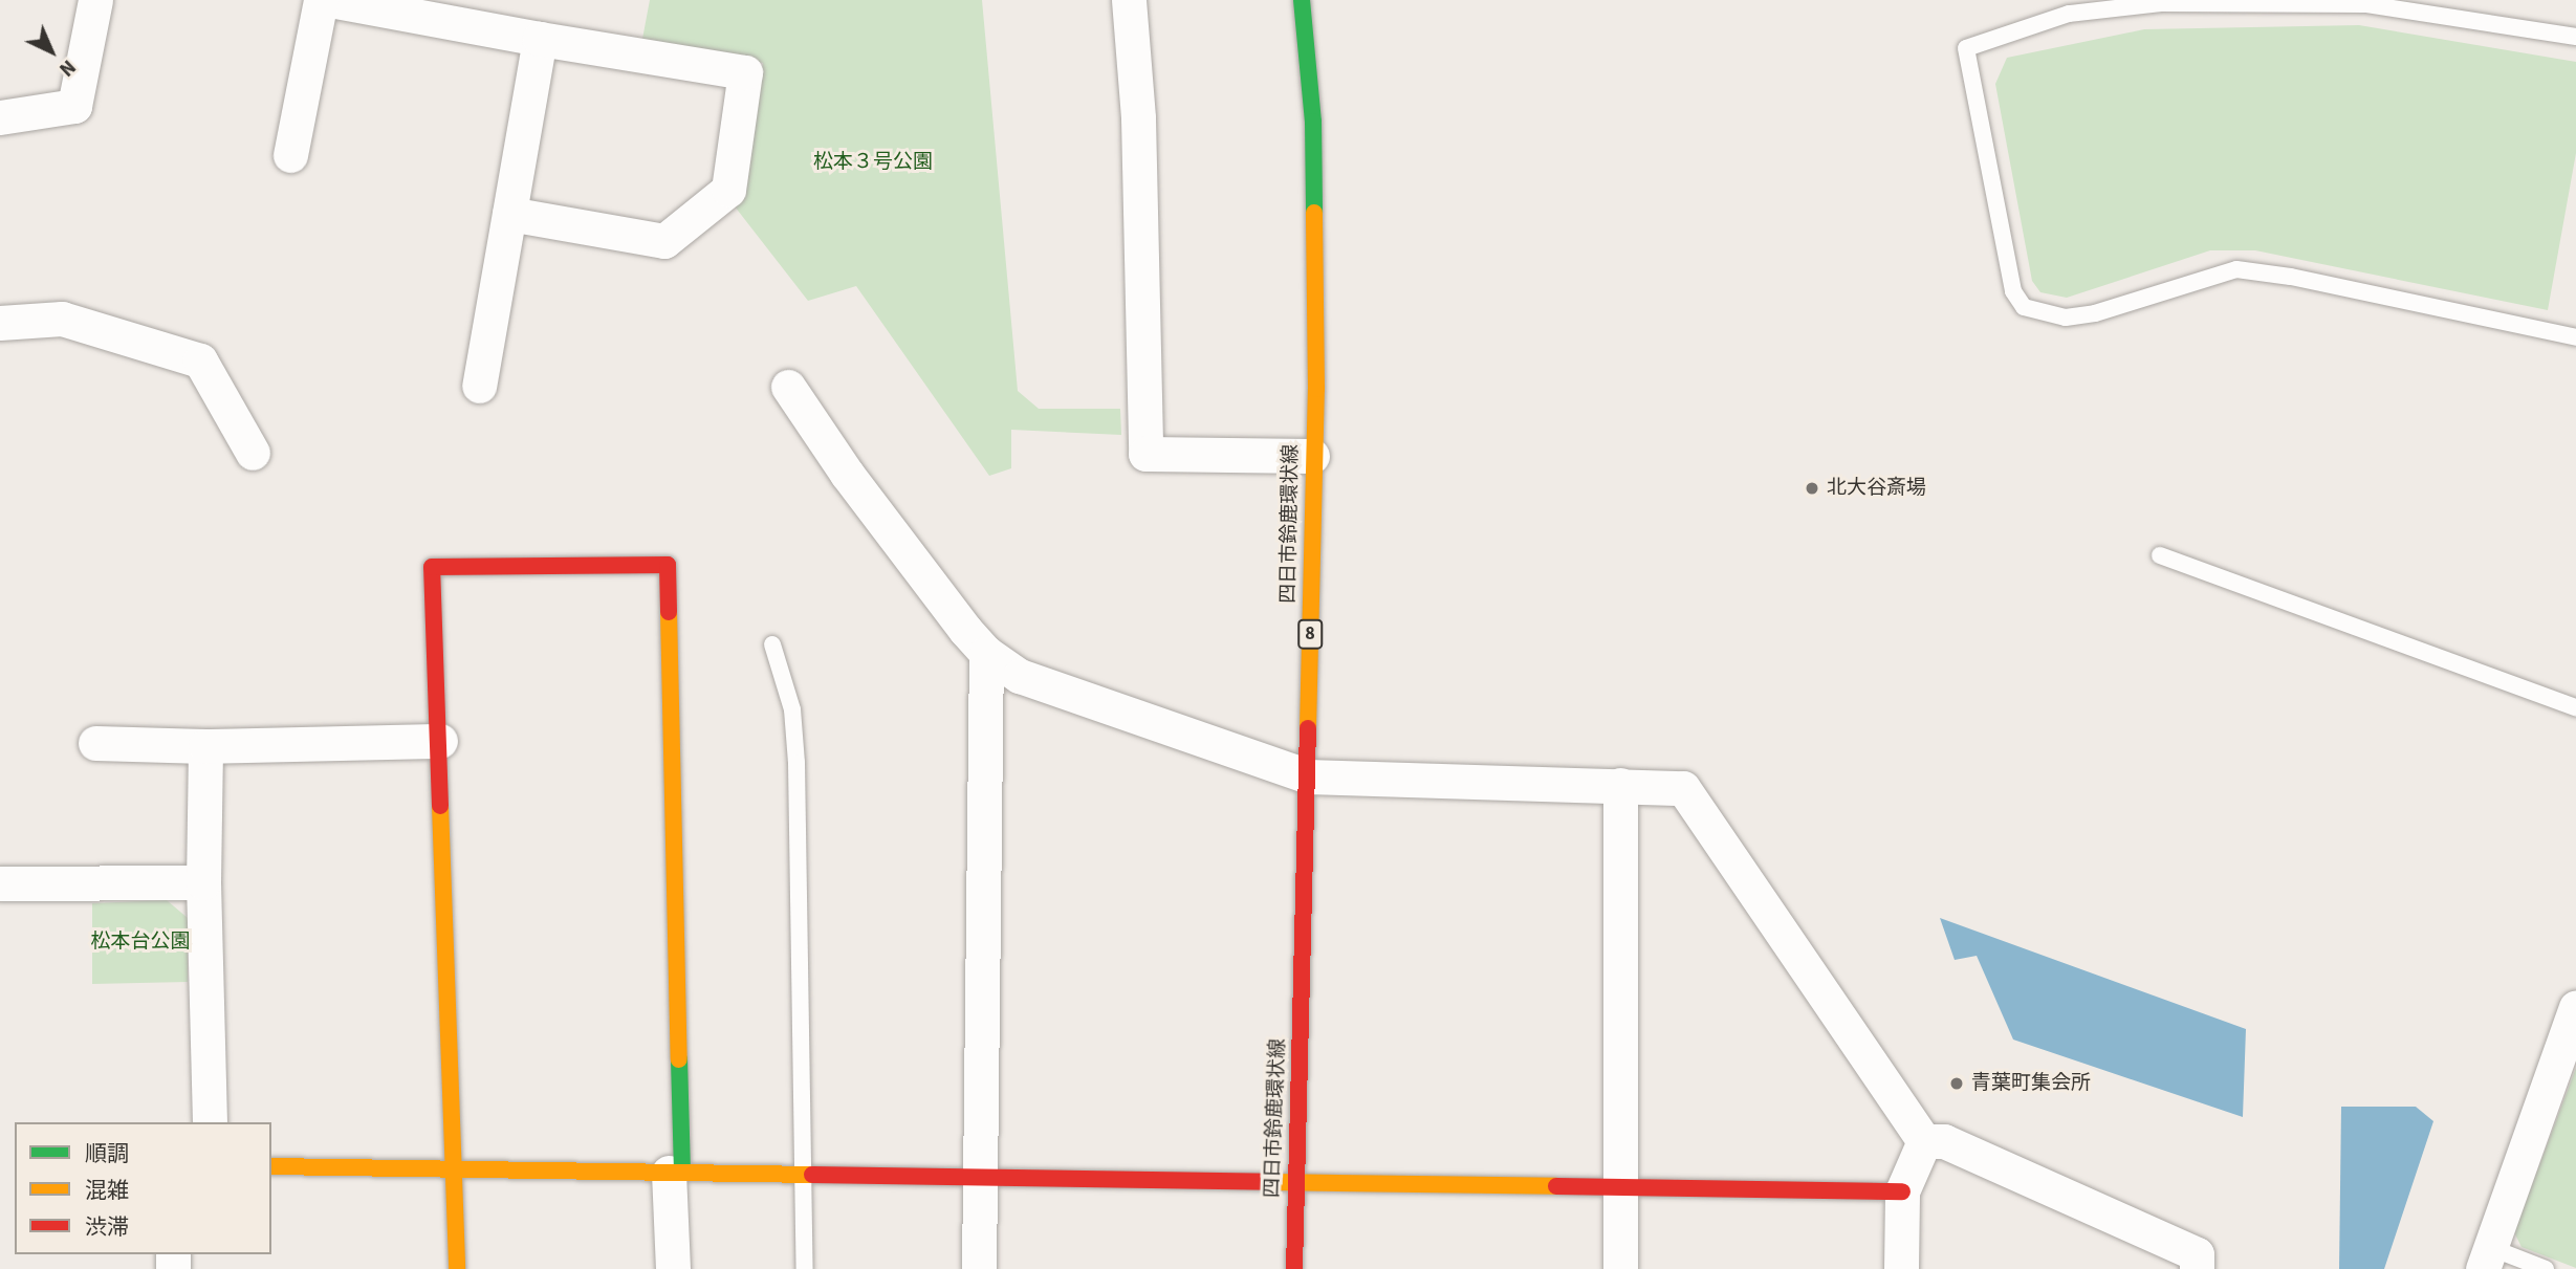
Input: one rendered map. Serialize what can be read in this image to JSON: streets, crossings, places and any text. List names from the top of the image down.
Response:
{
  "streets": {
    "street": ["四日市鈴鹿環状線", "8"]
  },
  "parks": ["松本３号公園", "松本台公園"],
  "places": ["北大谷斎場", "青葉町集会所"],
  "legend": ["順調", "混雑", "渋滞"],
  "north": "bottom right"
}
